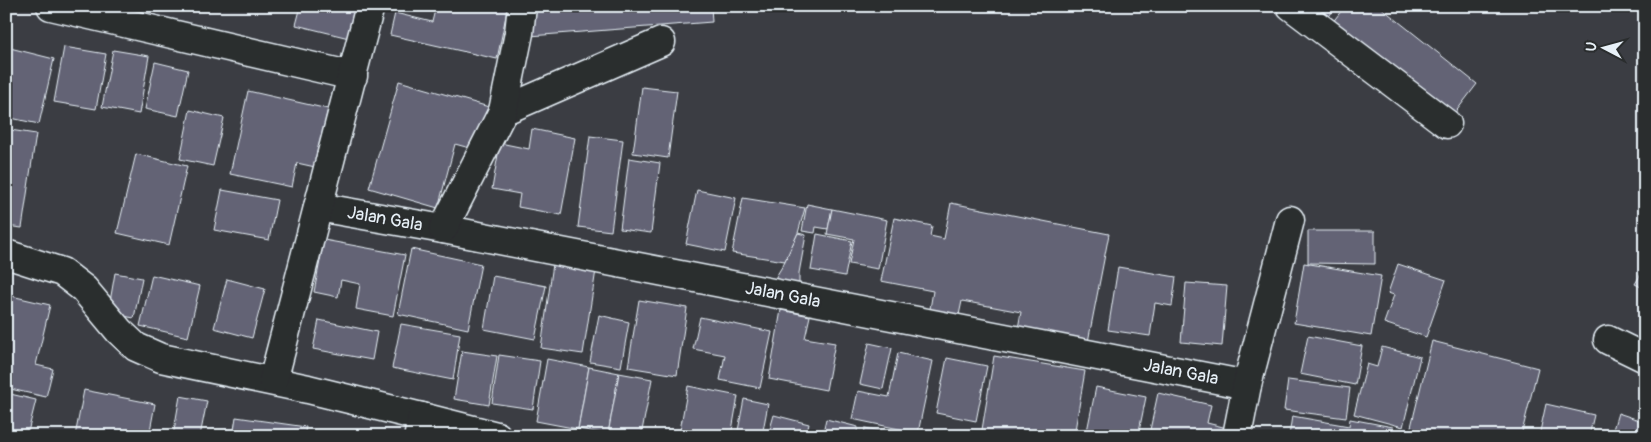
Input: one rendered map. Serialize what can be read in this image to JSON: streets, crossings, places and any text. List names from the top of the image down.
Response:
{
  "streets": {
    "street": ["Jalan Gala"]
  },
  "north": "left"
}
